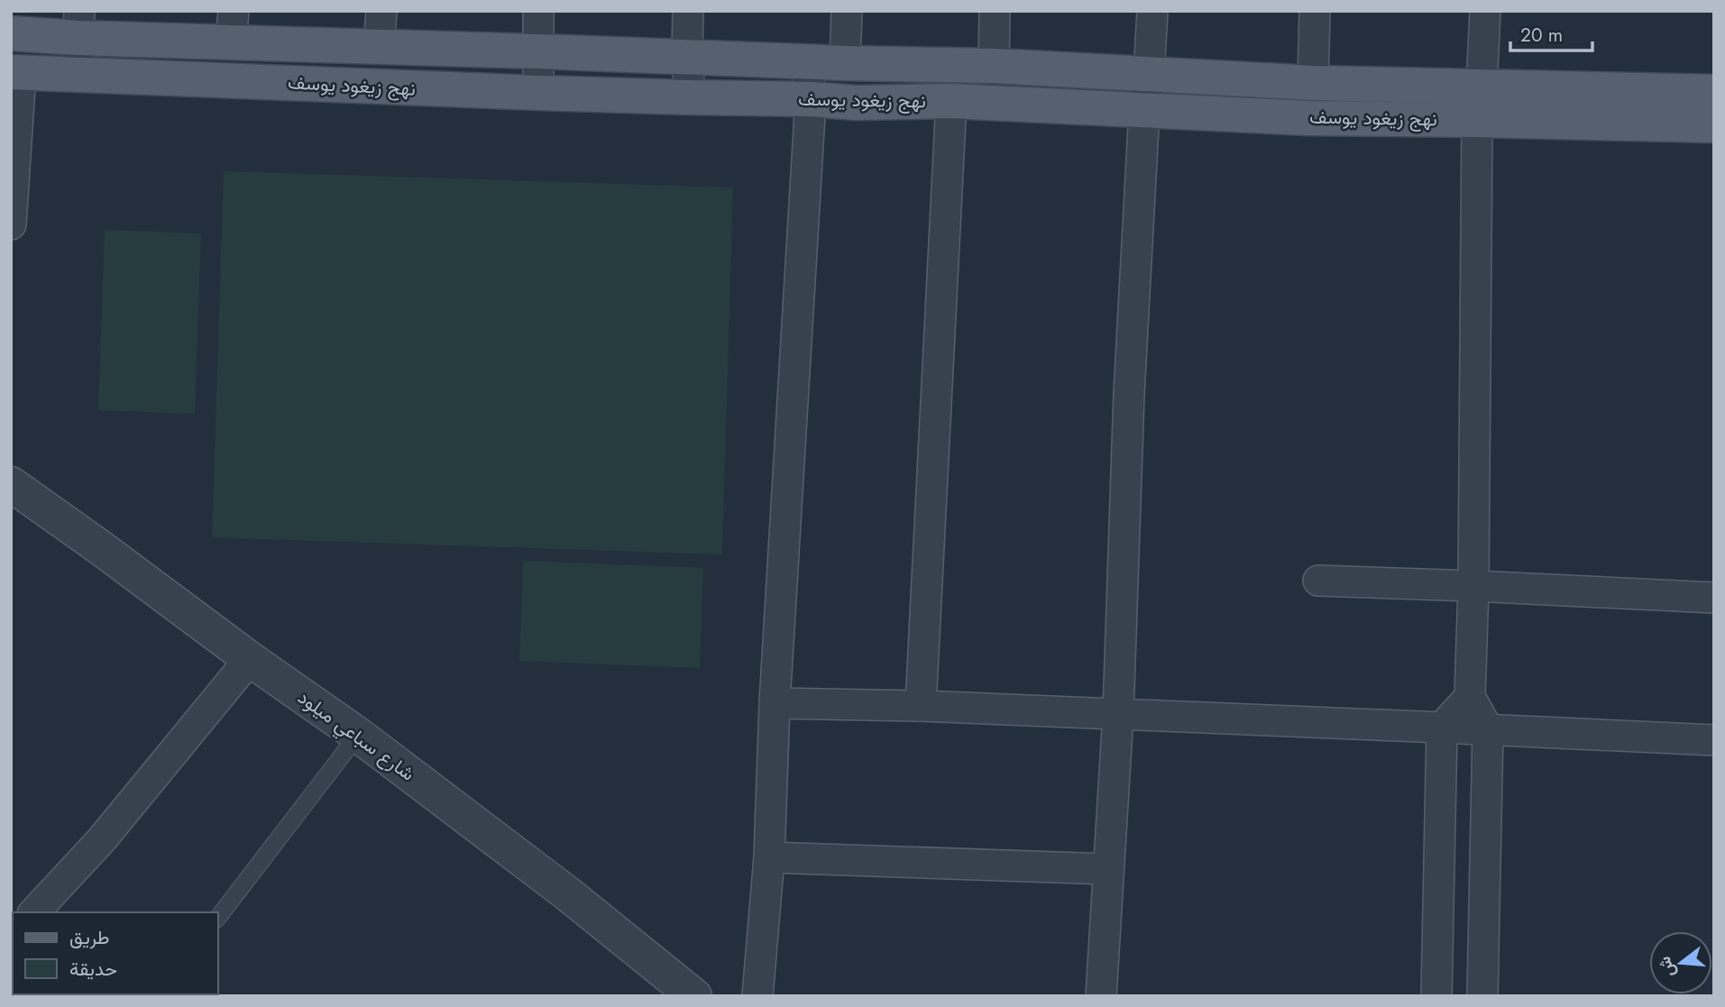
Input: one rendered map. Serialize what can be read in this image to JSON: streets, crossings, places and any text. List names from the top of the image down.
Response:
{
  "streets": {
    "main road": ["نهج زيغود يوسف"],
    "street": ["شارع سباعي ميلود"]
  },
  "legend": ["طريق", "حديقة"],
  "scale_bar": "20 m",
  "north": "left"
}
